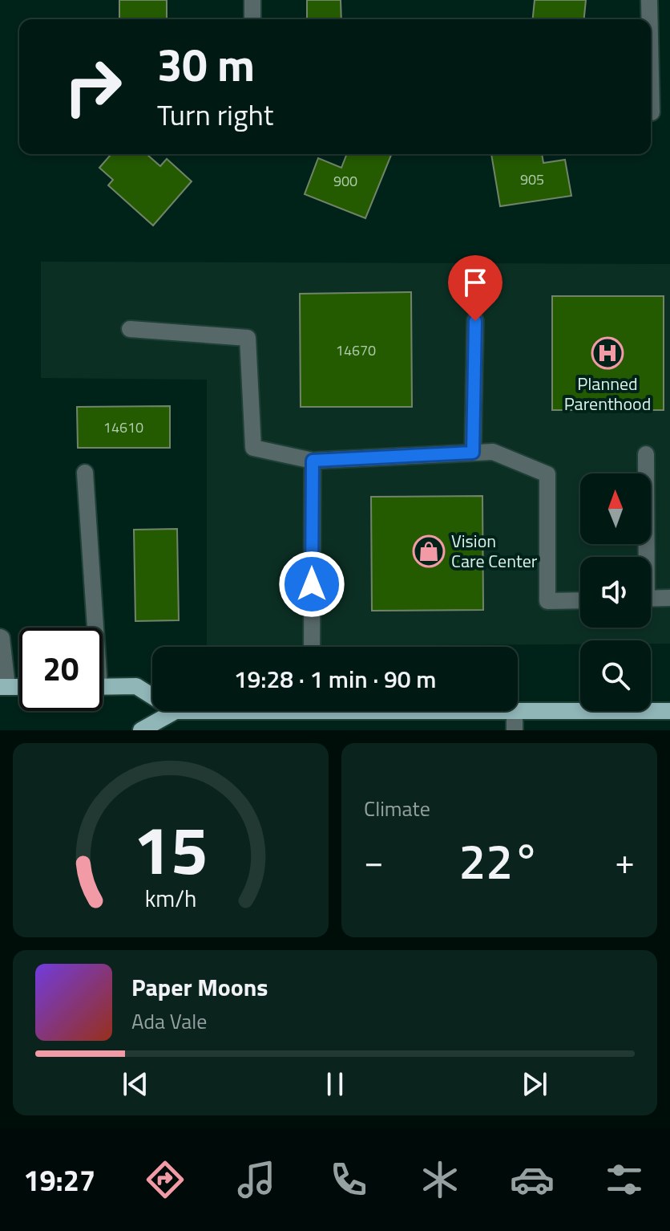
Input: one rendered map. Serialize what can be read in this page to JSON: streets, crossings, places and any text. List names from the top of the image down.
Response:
{
  "places": {
    "hospital": ["Planned Parenthood"],
    "shop": ["Vision Care Center"]
  },
  "house_numbers": [
    "905",
    "900",
    "14670",
    "14610"
  ],
  "north": "top",
  "page": {
    "turn": ["30 m", "Turn right"],
    "limit": "20",
    "trip": "19:28 · 1 min · 90 m",
    "tile": "Climate",
    "heat": ["−", "22°", "+"],
    "song": ["Paper Moons", "Ada Vale"],
    "tabs": "19:27",
    "gauge": ["15", "km/h"]
  }
}
